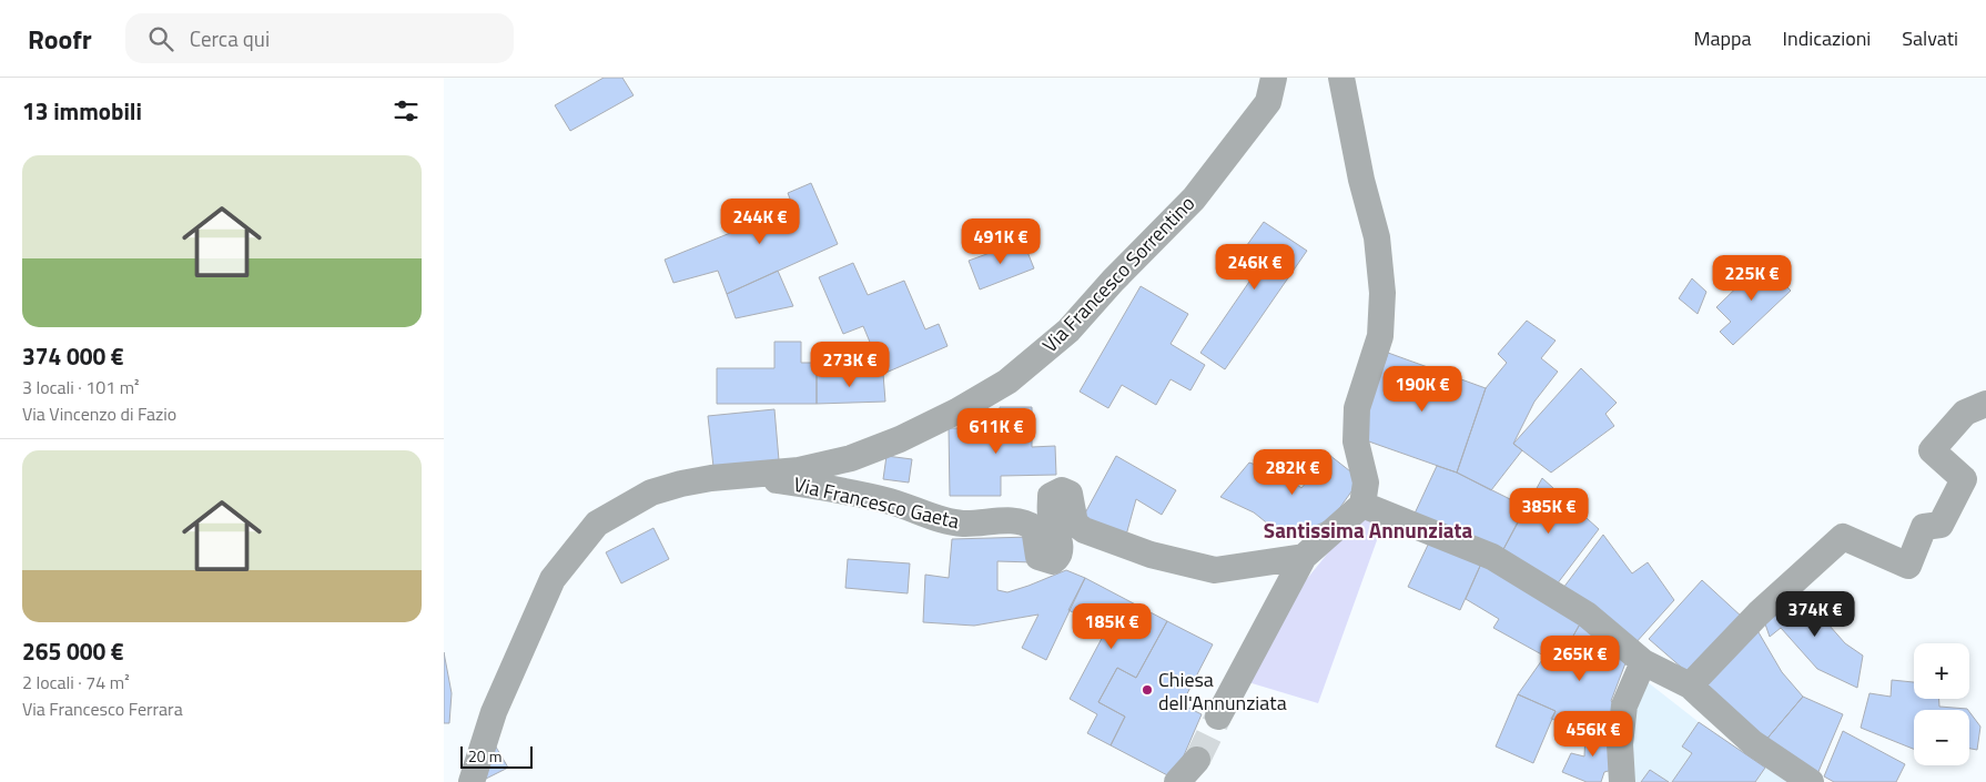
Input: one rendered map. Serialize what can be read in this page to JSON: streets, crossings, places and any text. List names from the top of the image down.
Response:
{
  "streets": {
    "street": ["Via Francesco Sorrentino", "Via Francesco Gaeta"]
  },
  "crossings": [
    ["Via Francesco Sorrentino", "Via Francesco Gaeta"]
  ],
  "districts": ["Santissima Annunziata"],
  "places": ["Chiesa dell'Annunziata"],
  "scale_bar": "20 m",
  "page": {
    "header": "Roofr",
    "search": "Cerca qui",
    "nav": ["Mappa", "Indicazioni", "Salvati"],
    "heading": "13 immobili",
    "list": [
      {
        "name": "374 000 €",
        "note": "3 locali · 101 m² · Via Vincenzo di Fazio"
      },
      {
        "name": "265 000 €",
        "note": "2 locali · 74 m² · Via Francesco Ferrara"
      }
    ],
    "price": [
      "244K €",
      "491K €",
      "246K €",
      "225K €",
      "273K €",
      "190K €",
      "611K €",
      "282K €",
      "385K €",
      "374K €",
      "185K €",
      "265K €",
      "456K €"
    ],
    "map_buttons": ["+", "−"],
    "scale": "20 m"
  }
}
